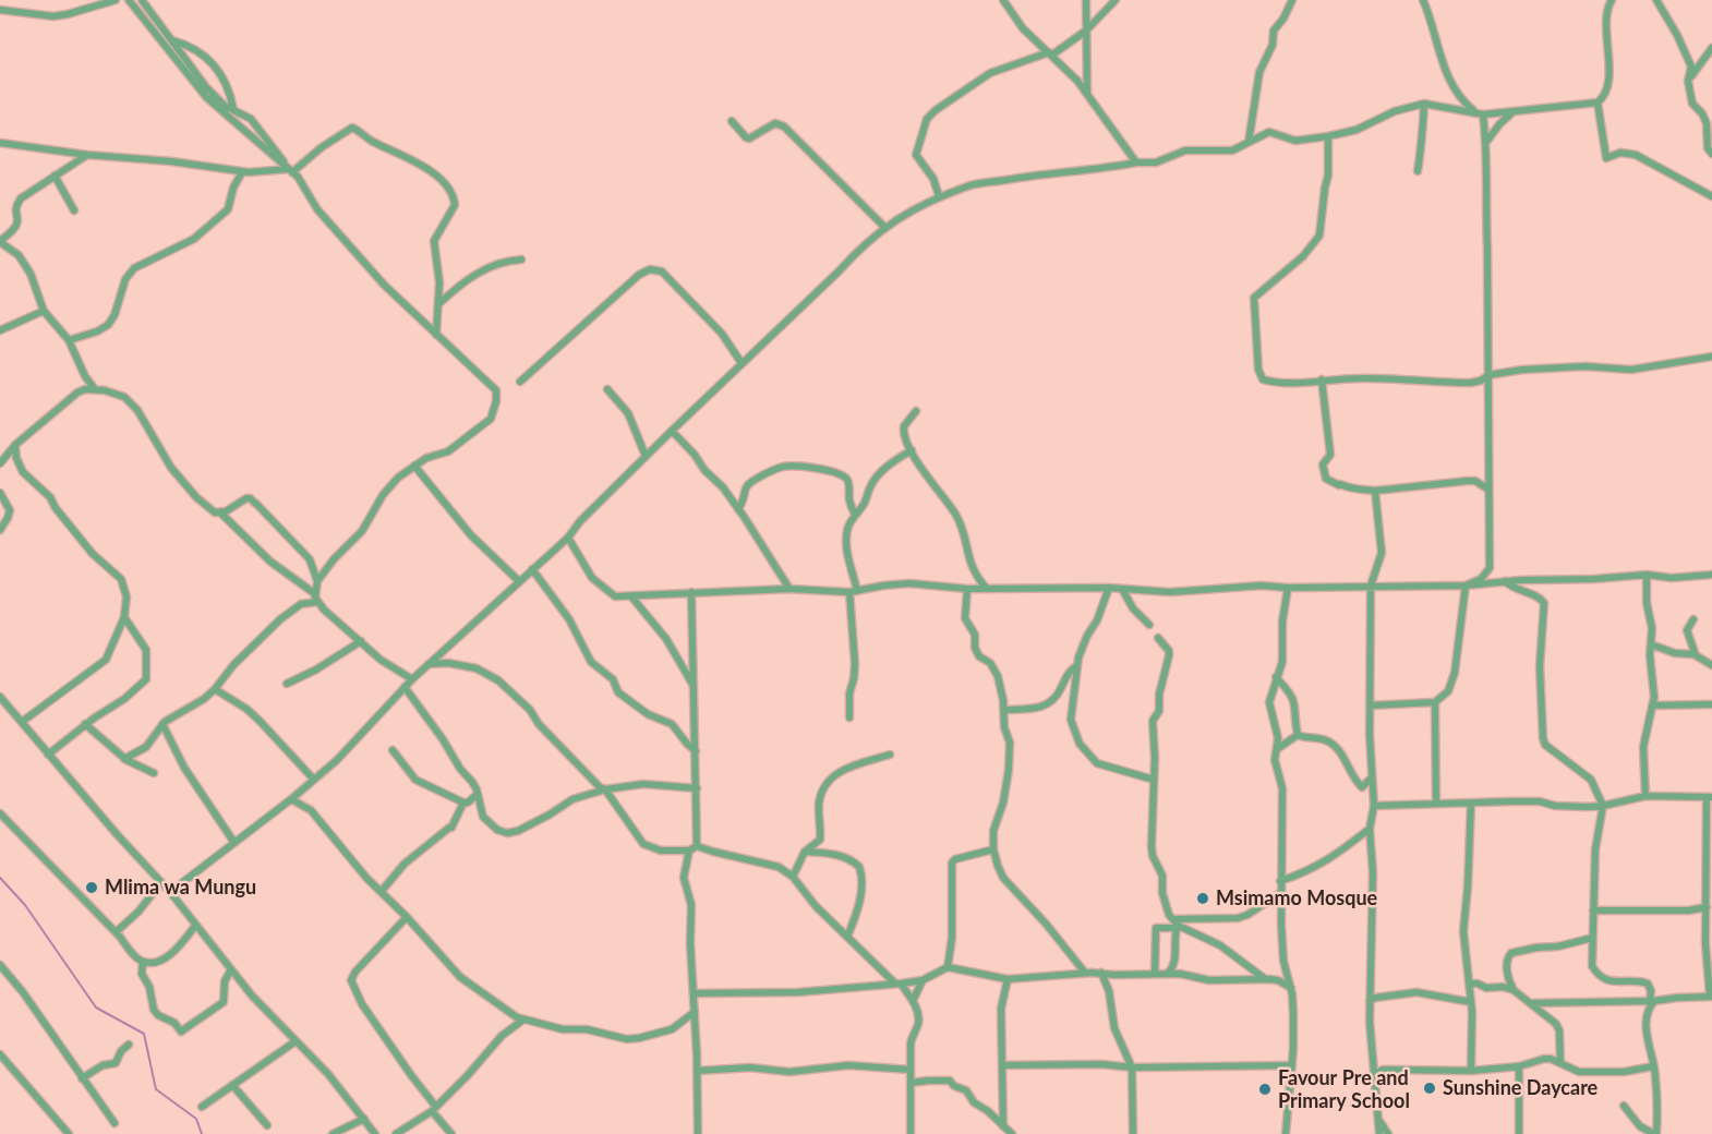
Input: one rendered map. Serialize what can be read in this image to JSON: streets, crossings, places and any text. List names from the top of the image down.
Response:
{
  "places": [
    "Mlima wa Mungu",
    "Msimamo Mosque",
    "Sunshine Daycare",
    "Favour Pre and Primary School"
  ]
}
